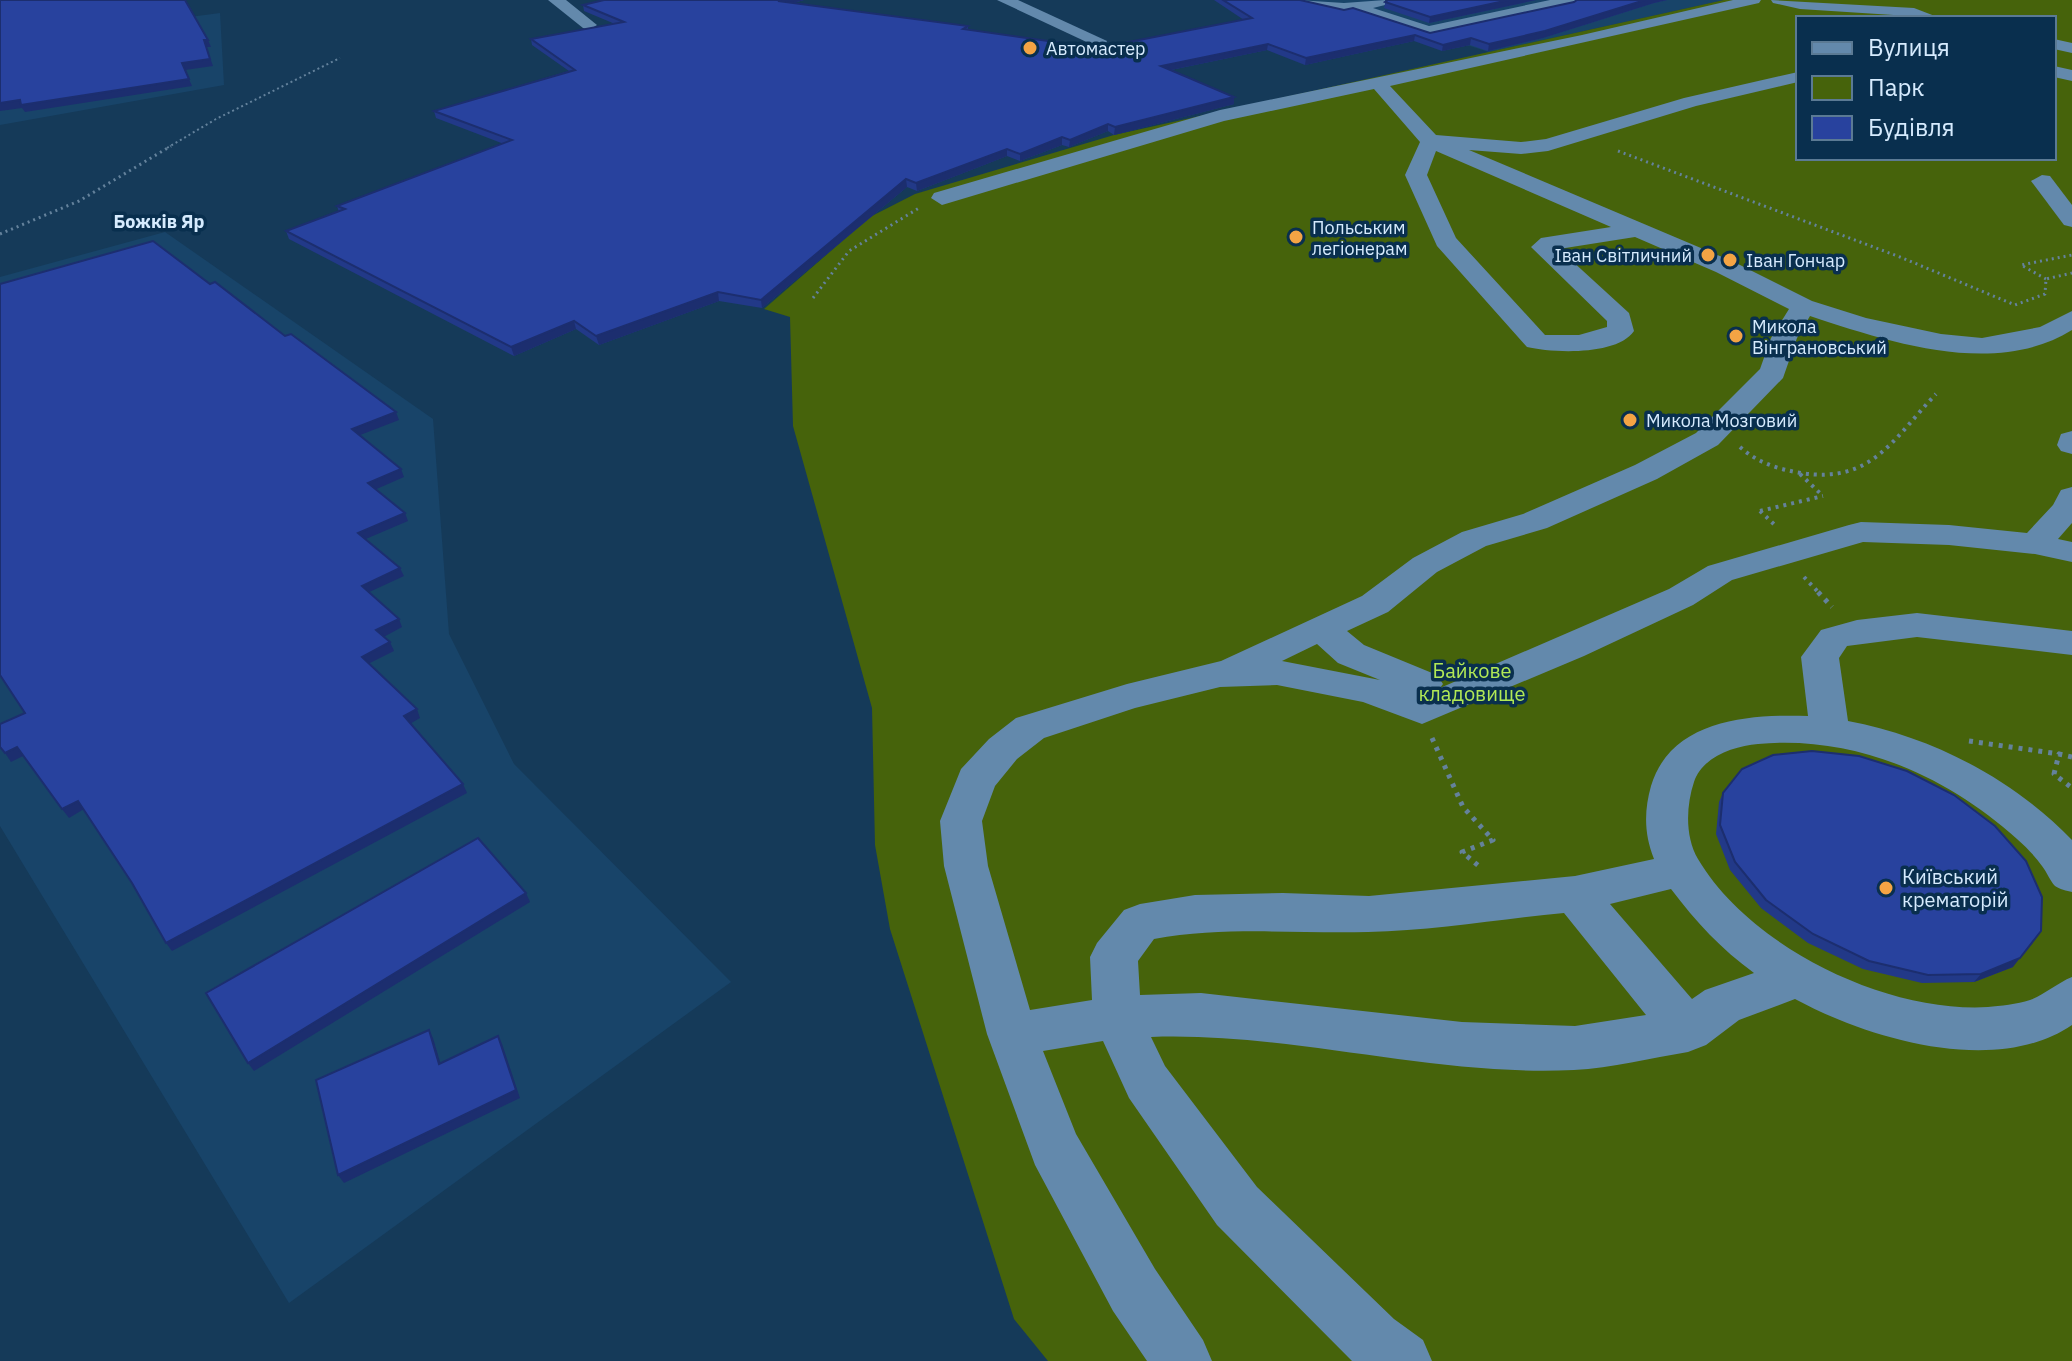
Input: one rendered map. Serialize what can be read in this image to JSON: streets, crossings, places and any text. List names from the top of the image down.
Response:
{
  "districts": ["Божків Яр"],
  "parks": ["Байкове кладовище"],
  "places": [
    "Автомастер",
    "Польським легіонерам",
    "Іван Світличний",
    "Іван Гончар",
    "Микола Вінграновський",
    "Микола Мозговий",
    "Київський крематорій"
  ],
  "legend": ["Вулиця", "Парк", "Будівля"]
}
